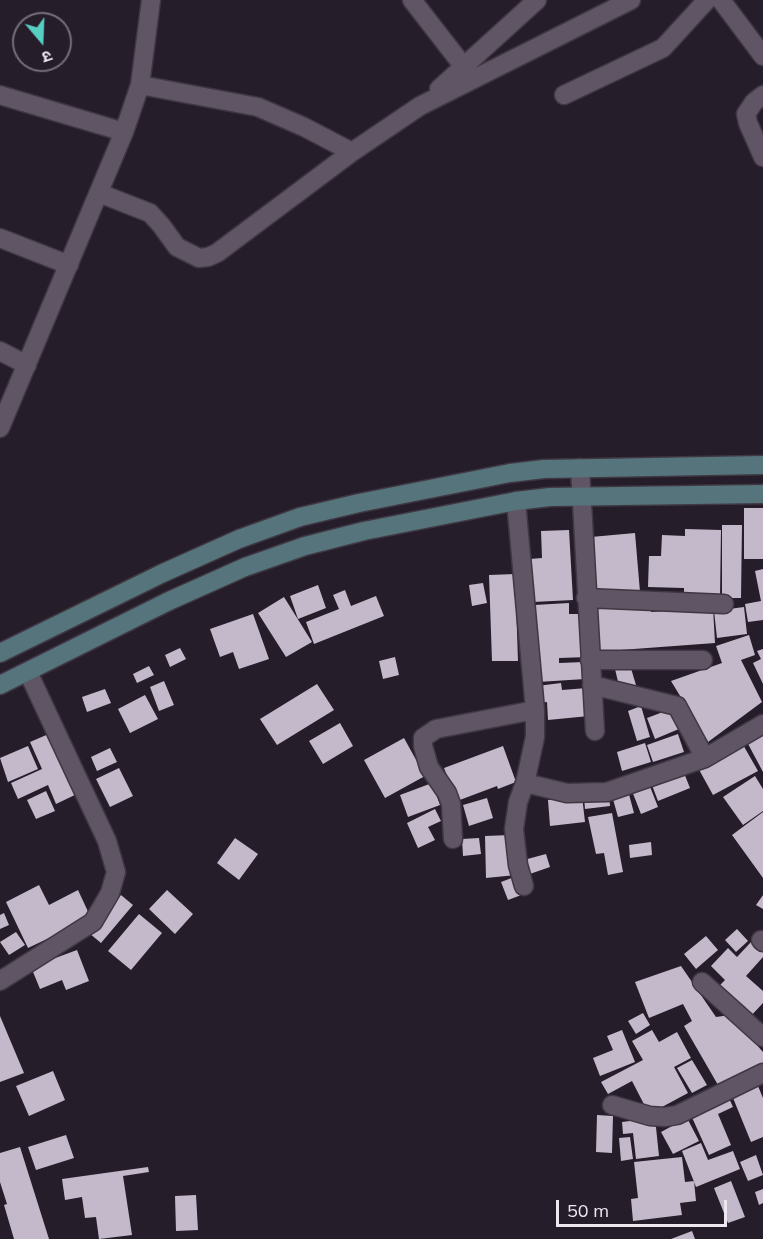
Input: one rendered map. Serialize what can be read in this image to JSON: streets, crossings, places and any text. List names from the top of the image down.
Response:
{
  "scale_bar": "50 m",
  "north": "bottom"
}
